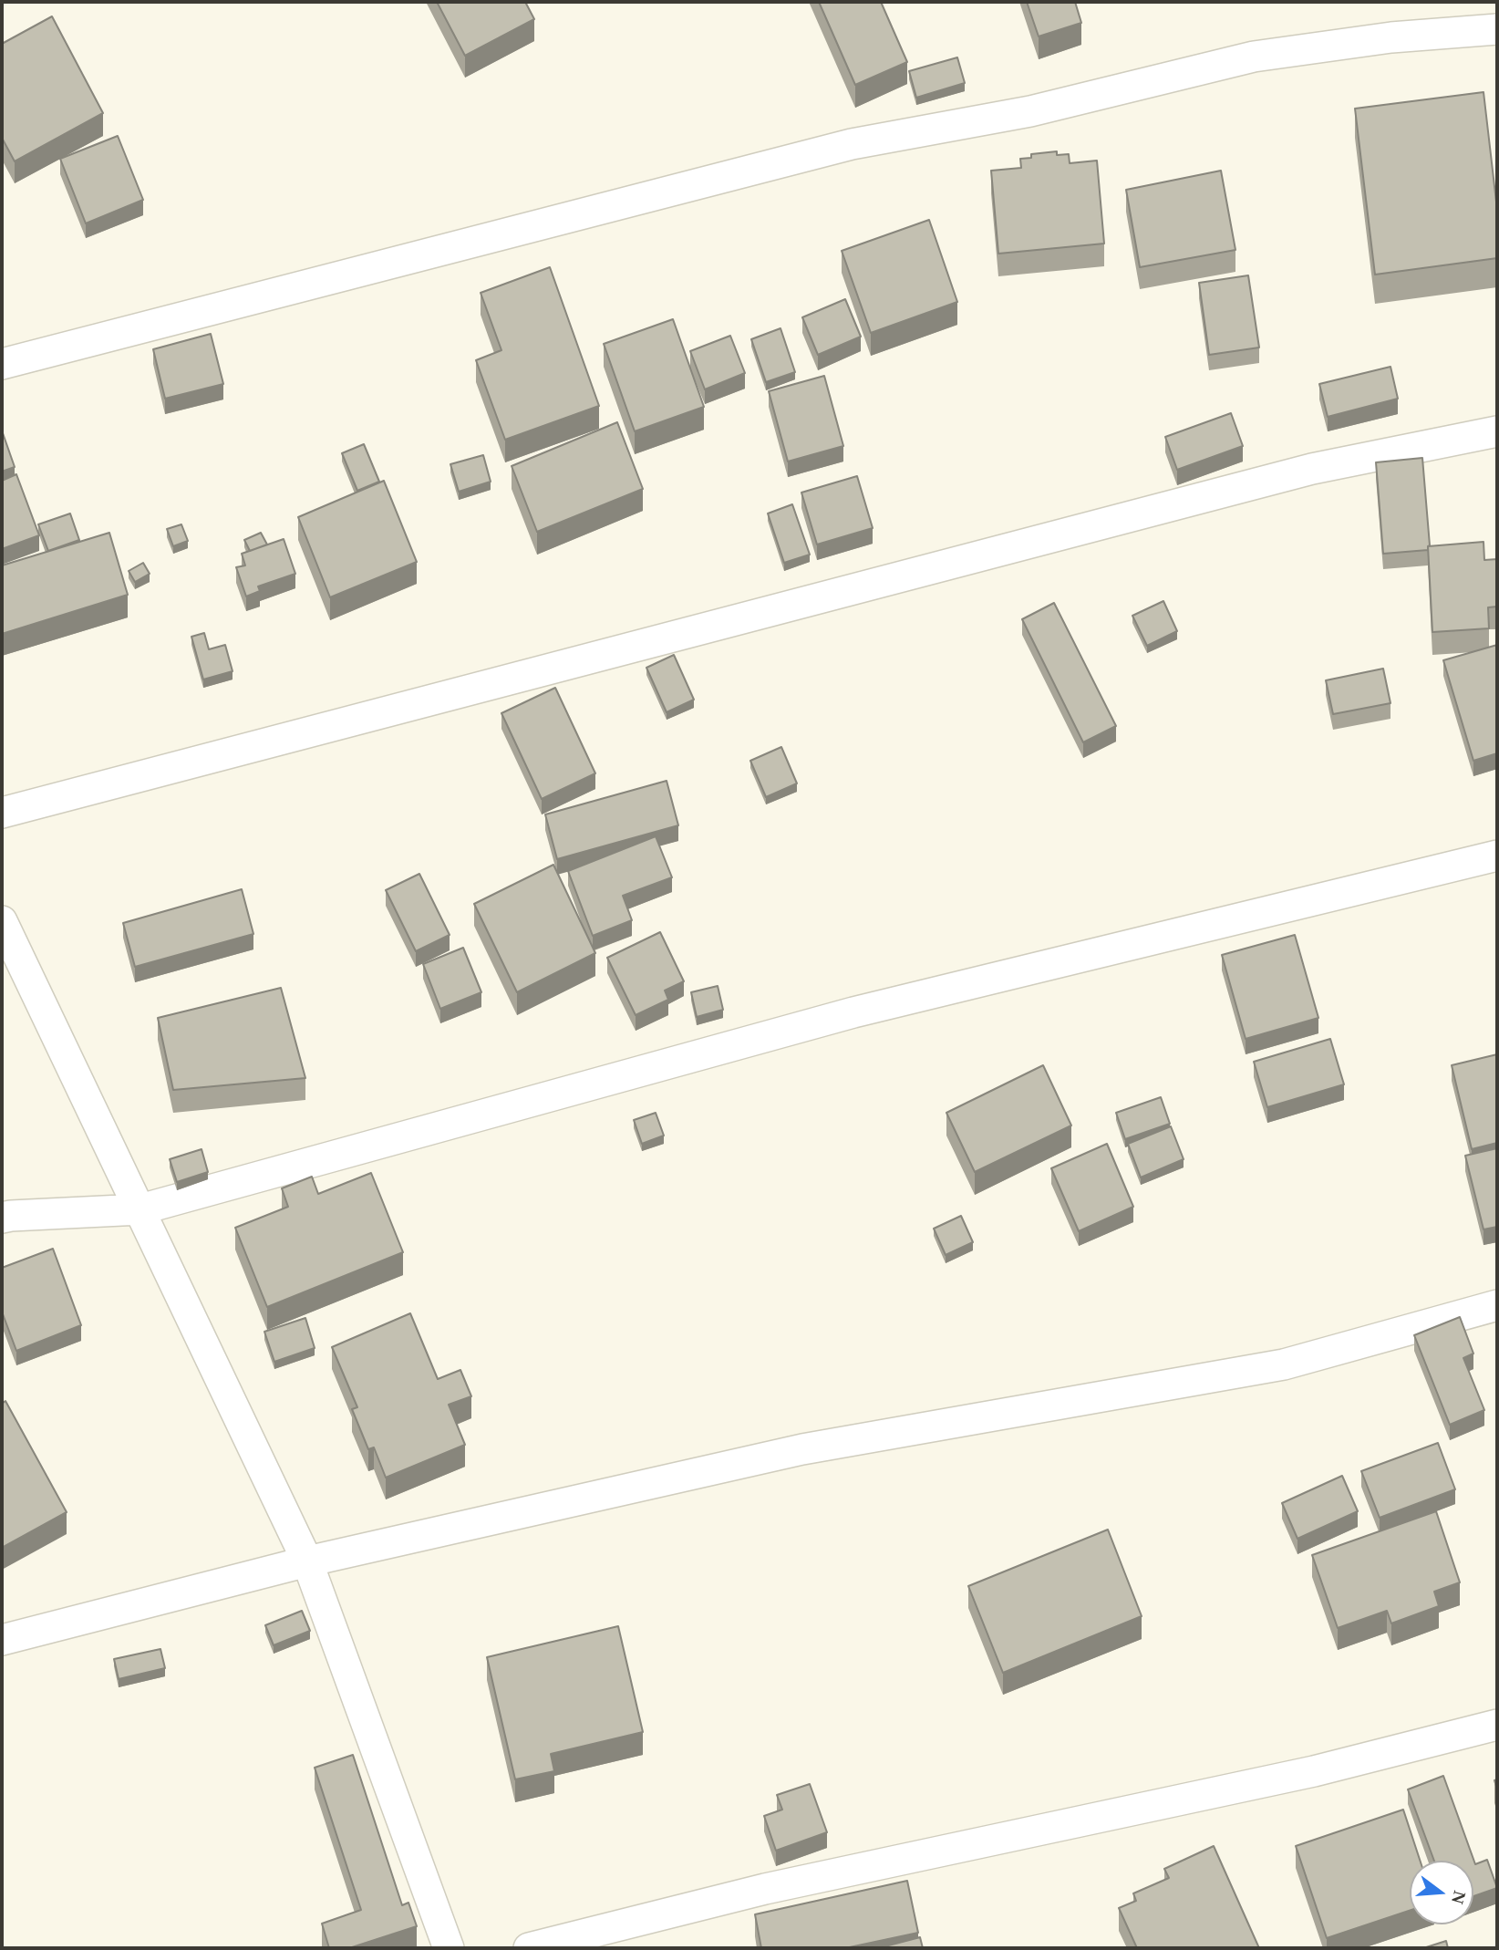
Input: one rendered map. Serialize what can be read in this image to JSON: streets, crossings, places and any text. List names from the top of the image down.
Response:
{
  "north": "right"
}
